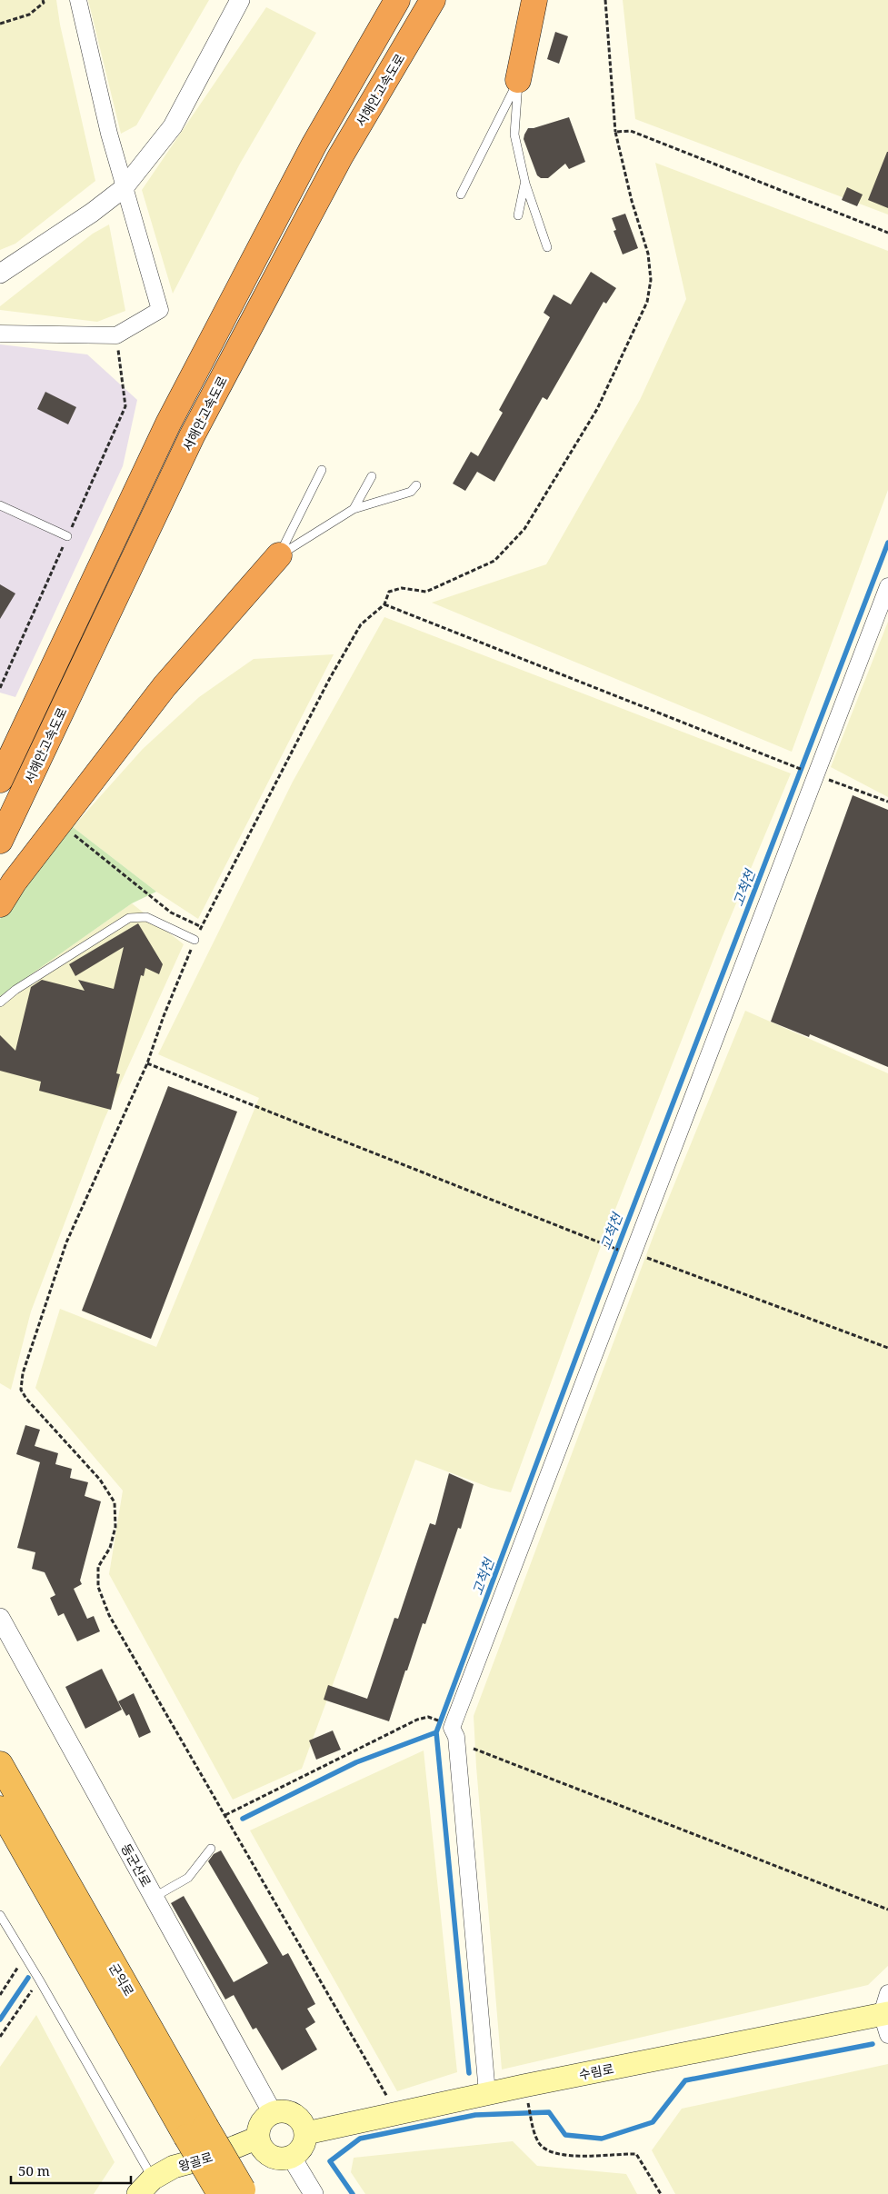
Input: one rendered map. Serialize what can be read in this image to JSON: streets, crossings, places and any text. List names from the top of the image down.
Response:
{
  "streets": {
    "highway": ["서해안고속도로", "군익로"],
    "main road": ["수림로", "왕골로"],
    "street": ["동군산로"]
  },
  "crossings": [
    ["동군산로", "수림로"],
    ["동군산로", "왕골로"],
    ["수림로", "왕골로"]
  ],
  "water": ["고척천"],
  "scale_bar": "50 m"
}
